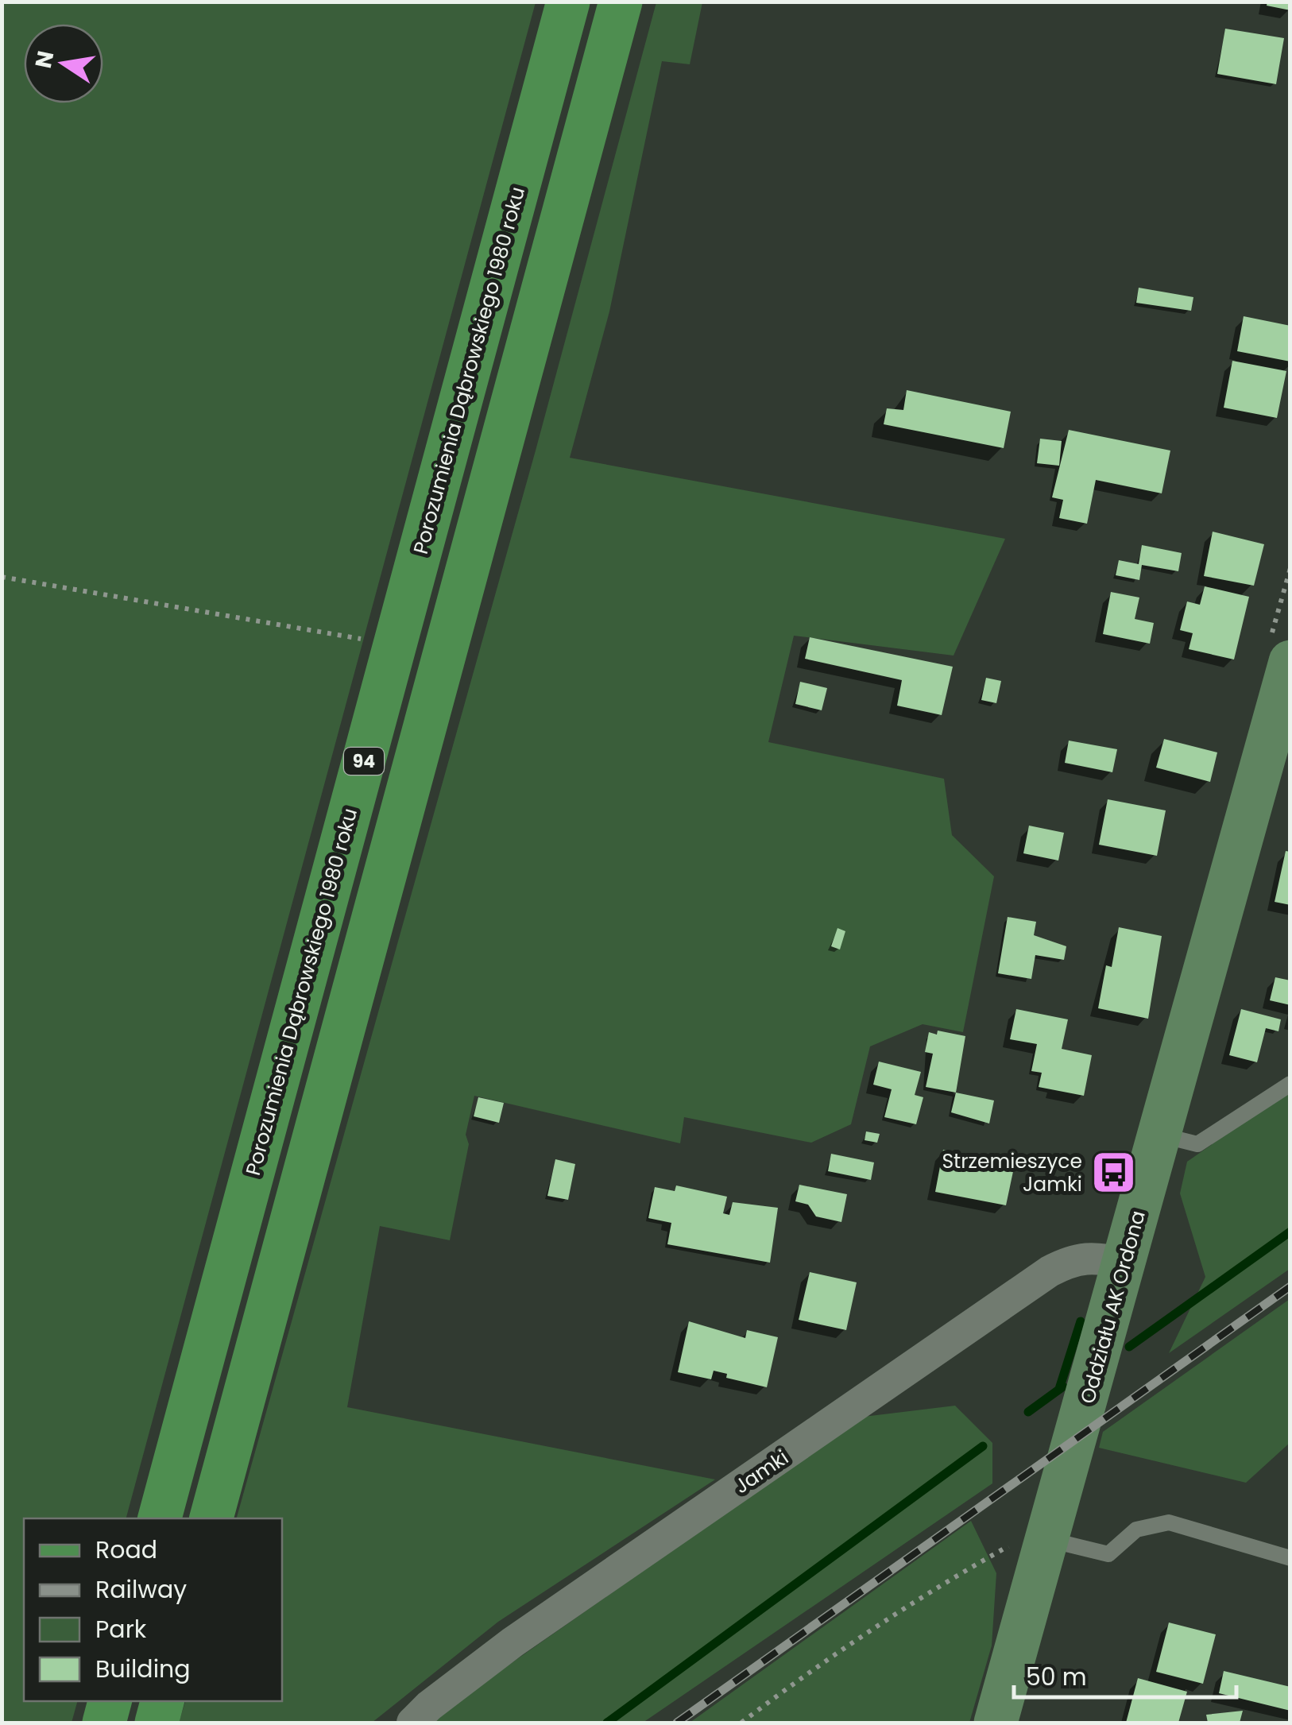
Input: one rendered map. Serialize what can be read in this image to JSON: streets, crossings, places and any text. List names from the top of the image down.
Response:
{
  "streets": {
    "main road": ["Porozumienia Dąbrowskiego 1980 roku", "94"],
    "street": ["Oddziału AK Ordona", "Jamki"]
  },
  "crossings": [
    ["Oddziału AK Ordona", "Jamki"]
  ],
  "places": {
    "bus stop": ["Strzemieszyce Jamki"]
  },
  "legend": [
    "Road",
    "Railway",
    "Park",
    "Building"
  ],
  "scale_bar": "50 m",
  "north": "left"
}
